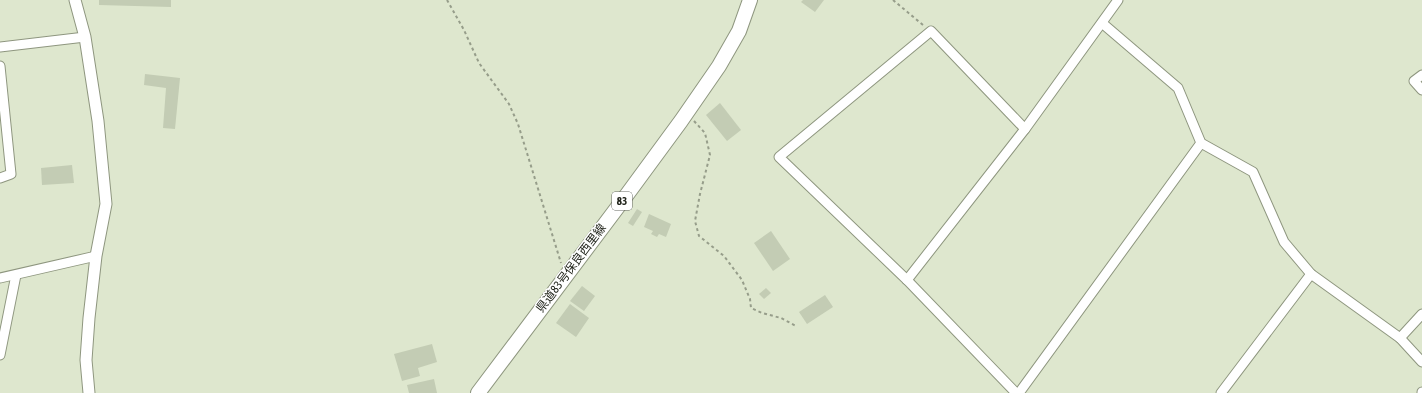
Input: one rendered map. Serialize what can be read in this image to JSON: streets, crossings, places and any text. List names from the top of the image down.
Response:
{
  "streets": {
    "main road": ["83", "県道83号保良西里線"]
  }
}
